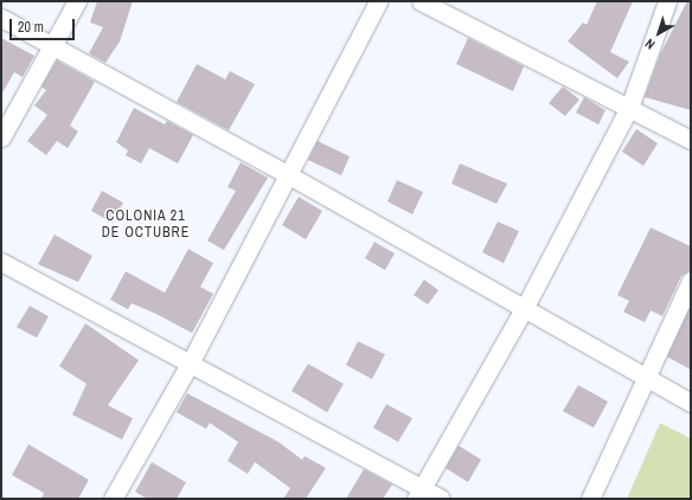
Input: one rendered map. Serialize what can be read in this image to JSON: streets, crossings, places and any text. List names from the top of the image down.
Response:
{
  "districts": ["COLONIA 21 DE OCTUBRE"],
  "scale_bar": "20 m",
  "north": "bottom left"
}
